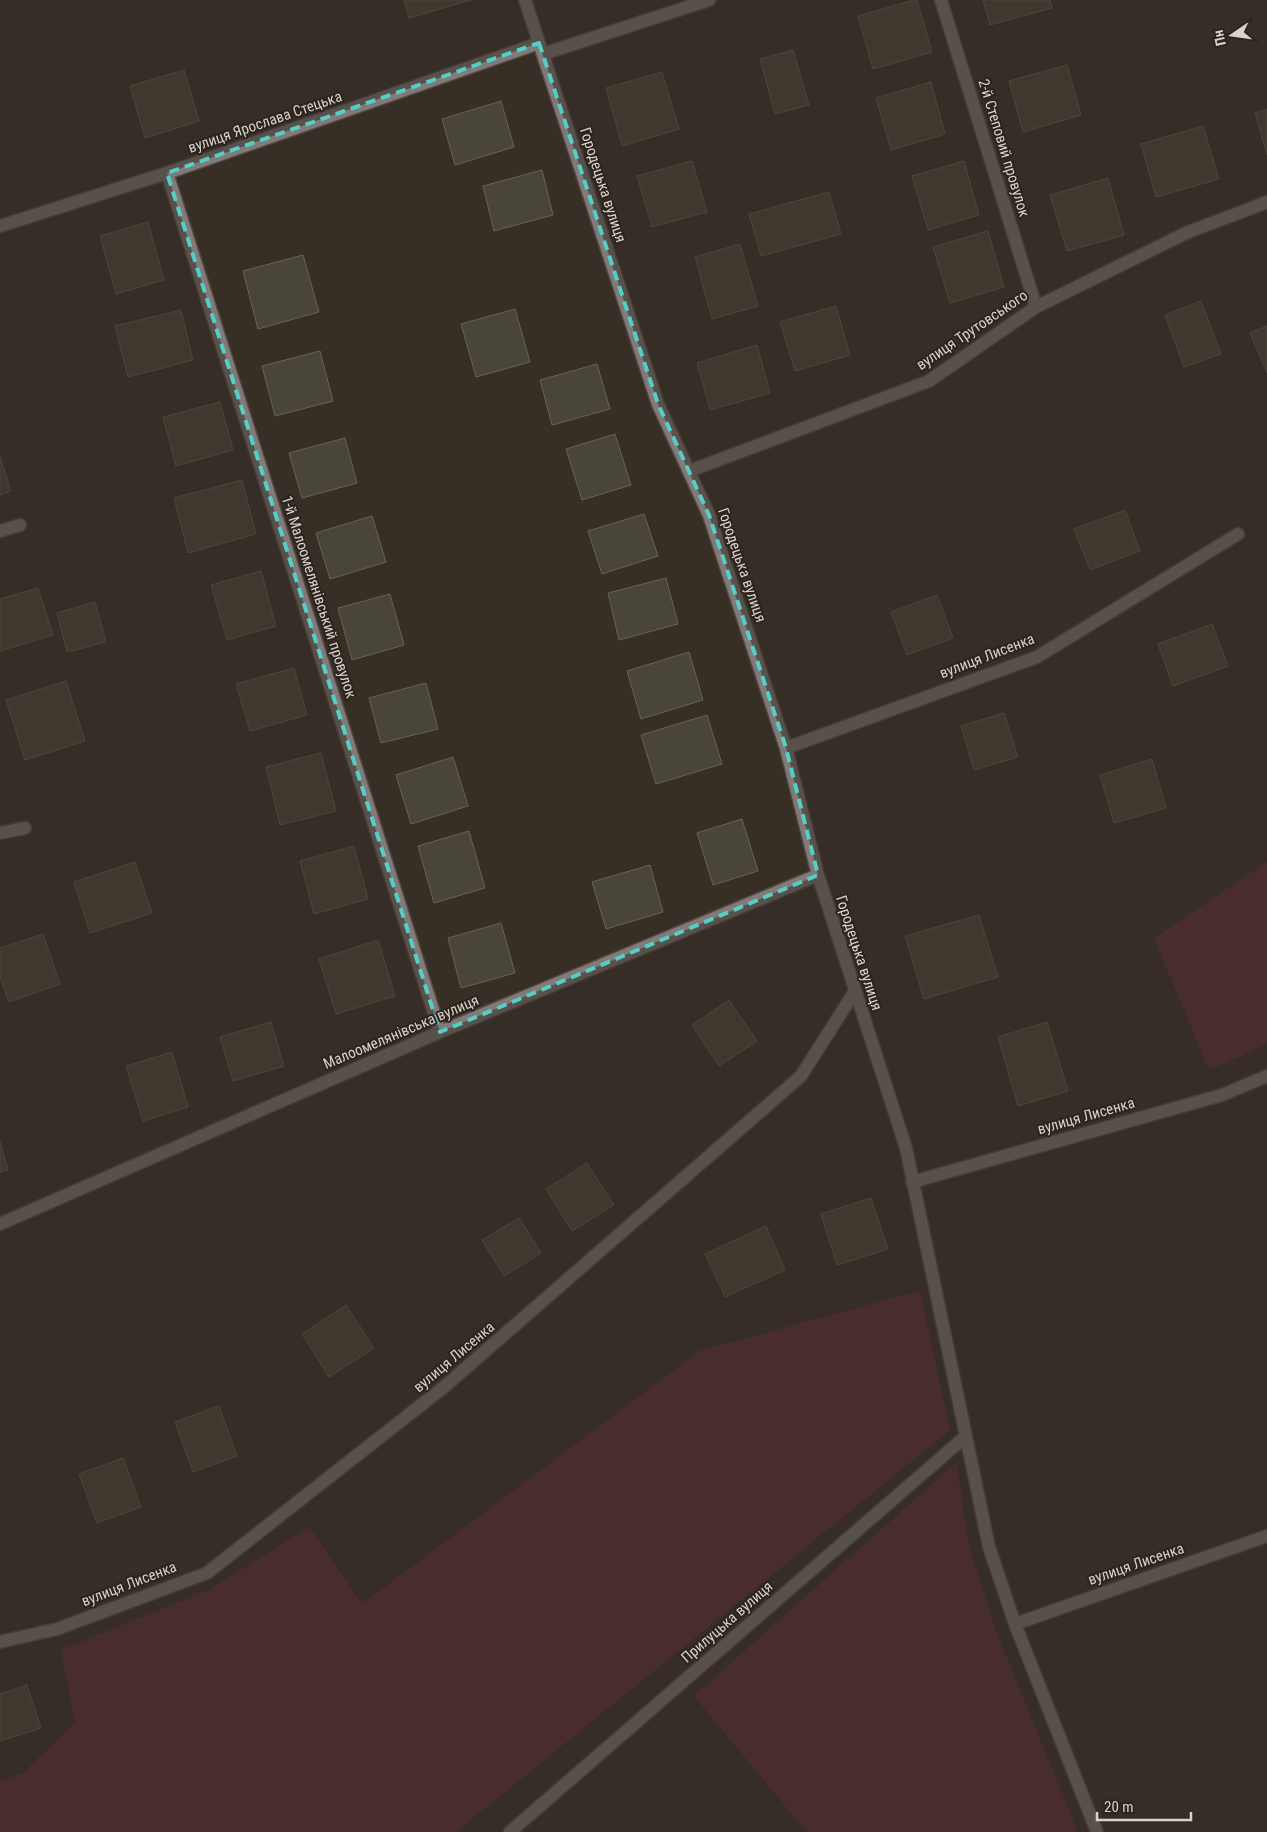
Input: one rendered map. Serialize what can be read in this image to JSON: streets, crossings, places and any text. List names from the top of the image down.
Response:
{
  "streets": {
    "street": [
      "вулиця Ярослава Стецька",
      "2-й Степовий провулок",
      "Городецька вулиця",
      "вулиця Трутовського",
      "1-й Малоомелянівський провулок",
      "вулиця Лисенка",
      "Малоомелянівська вулиця",
      "Прилуцька вулиця"
    ]
  },
  "crossings": [
    ["вулиця Ярослава Стецька", "Городецька вулиця"],
    ["вулиця Ярослава Стецька", "1-й Малоомелянівський провулок"],
    ["2-й Степовий провулок", "вулиця Трутовського"],
    ["Городецька вулиця", "вулиця Трутовського"],
    ["Городецька вулиця", "вулиця Лисенка"],
    ["Городецька вулиця", "Малоомелянівська вулиця"],
    ["Городецька вулиця", "Прилуцька вулиця"],
    ["1-й Малоомелянівський провулок", "Малоомелянівська вулиця"]
  ],
  "scale_bar": "20 m",
  "north": "left"
}
